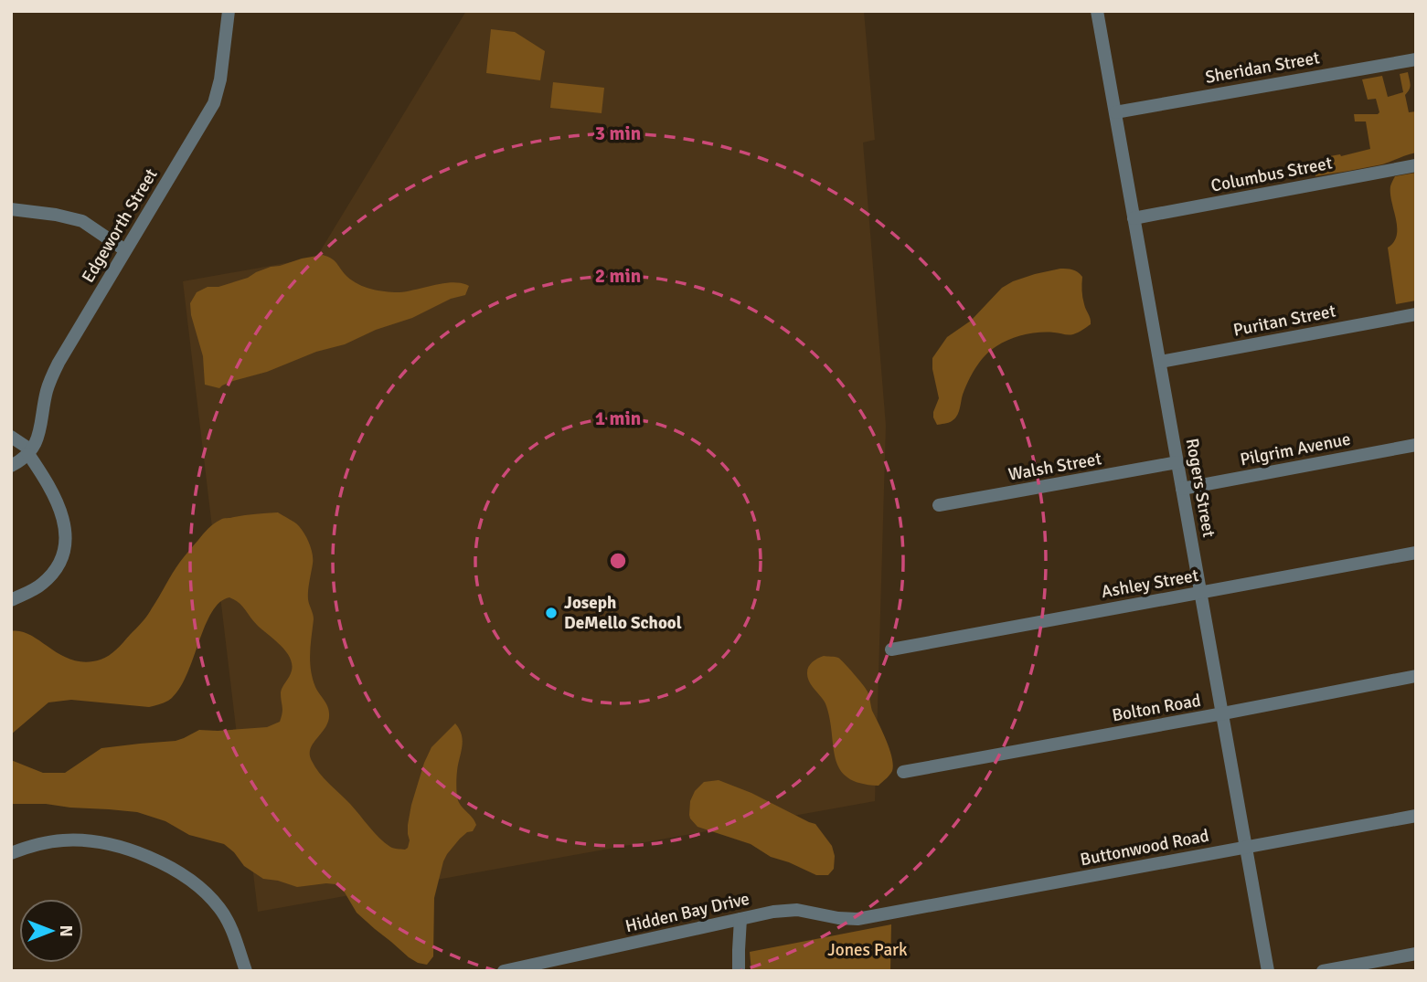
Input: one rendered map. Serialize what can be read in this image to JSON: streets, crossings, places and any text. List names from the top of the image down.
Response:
{
  "streets": {
    "street": [
      "Sheridan Street",
      "Columbus Street",
      "Edgeworth Street",
      "Puritan Street",
      "Pilgrim Avenue",
      "Walsh Street",
      "Rogers Street",
      "Ashley Street",
      "Bolton Road",
      "Buttonwood Road",
      "Hidden Bay Drive"
    ]
  },
  "crossings": [
    ["Sheridan Street", "Rogers Street"],
    ["Columbus Street", "Rogers Street"],
    ["Puritan Street", "Rogers Street"],
    ["Pilgrim Avenue", "Rogers Street"],
    ["Walsh Street", "Rogers Street"],
    ["Rogers Street", "Ashley Street"],
    ["Rogers Street", "Bolton Road"],
    ["Rogers Street", "Buttonwood Road"],
    ["Buttonwood Road", "Hidden Bay Drive"]
  ],
  "parks": ["Jones Park"],
  "places": ["Joseph DeMello School"],
  "north": "right",
  "rings": ["3 min", "2 min", "1 min"]
}
